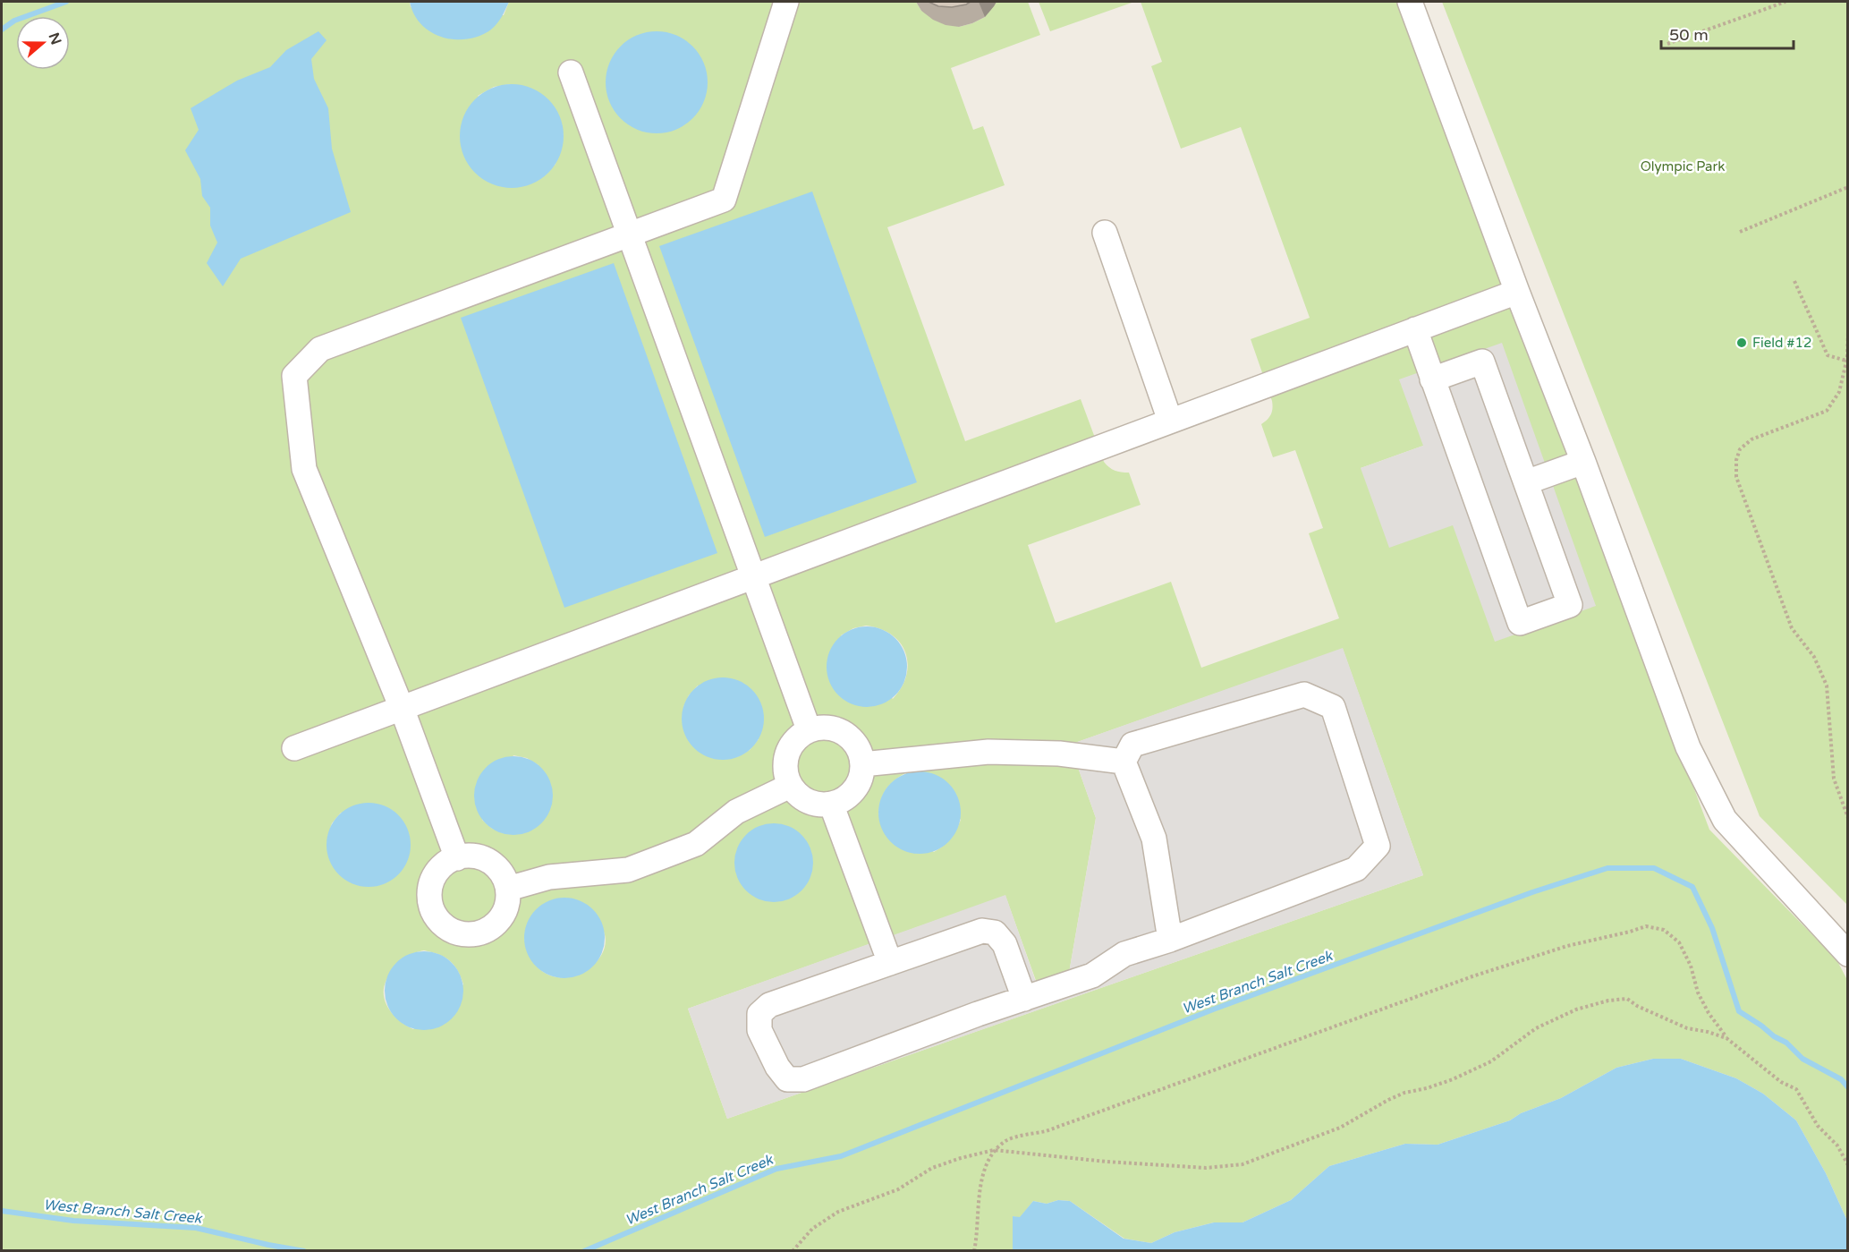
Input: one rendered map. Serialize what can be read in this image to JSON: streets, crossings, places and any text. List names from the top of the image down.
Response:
{
  "water": ["West Branch Salt Creek"],
  "parks": ["Olympic Park"],
  "places": ["Field #12"],
  "scale_bar": "50 m",
  "north": "right"
}
